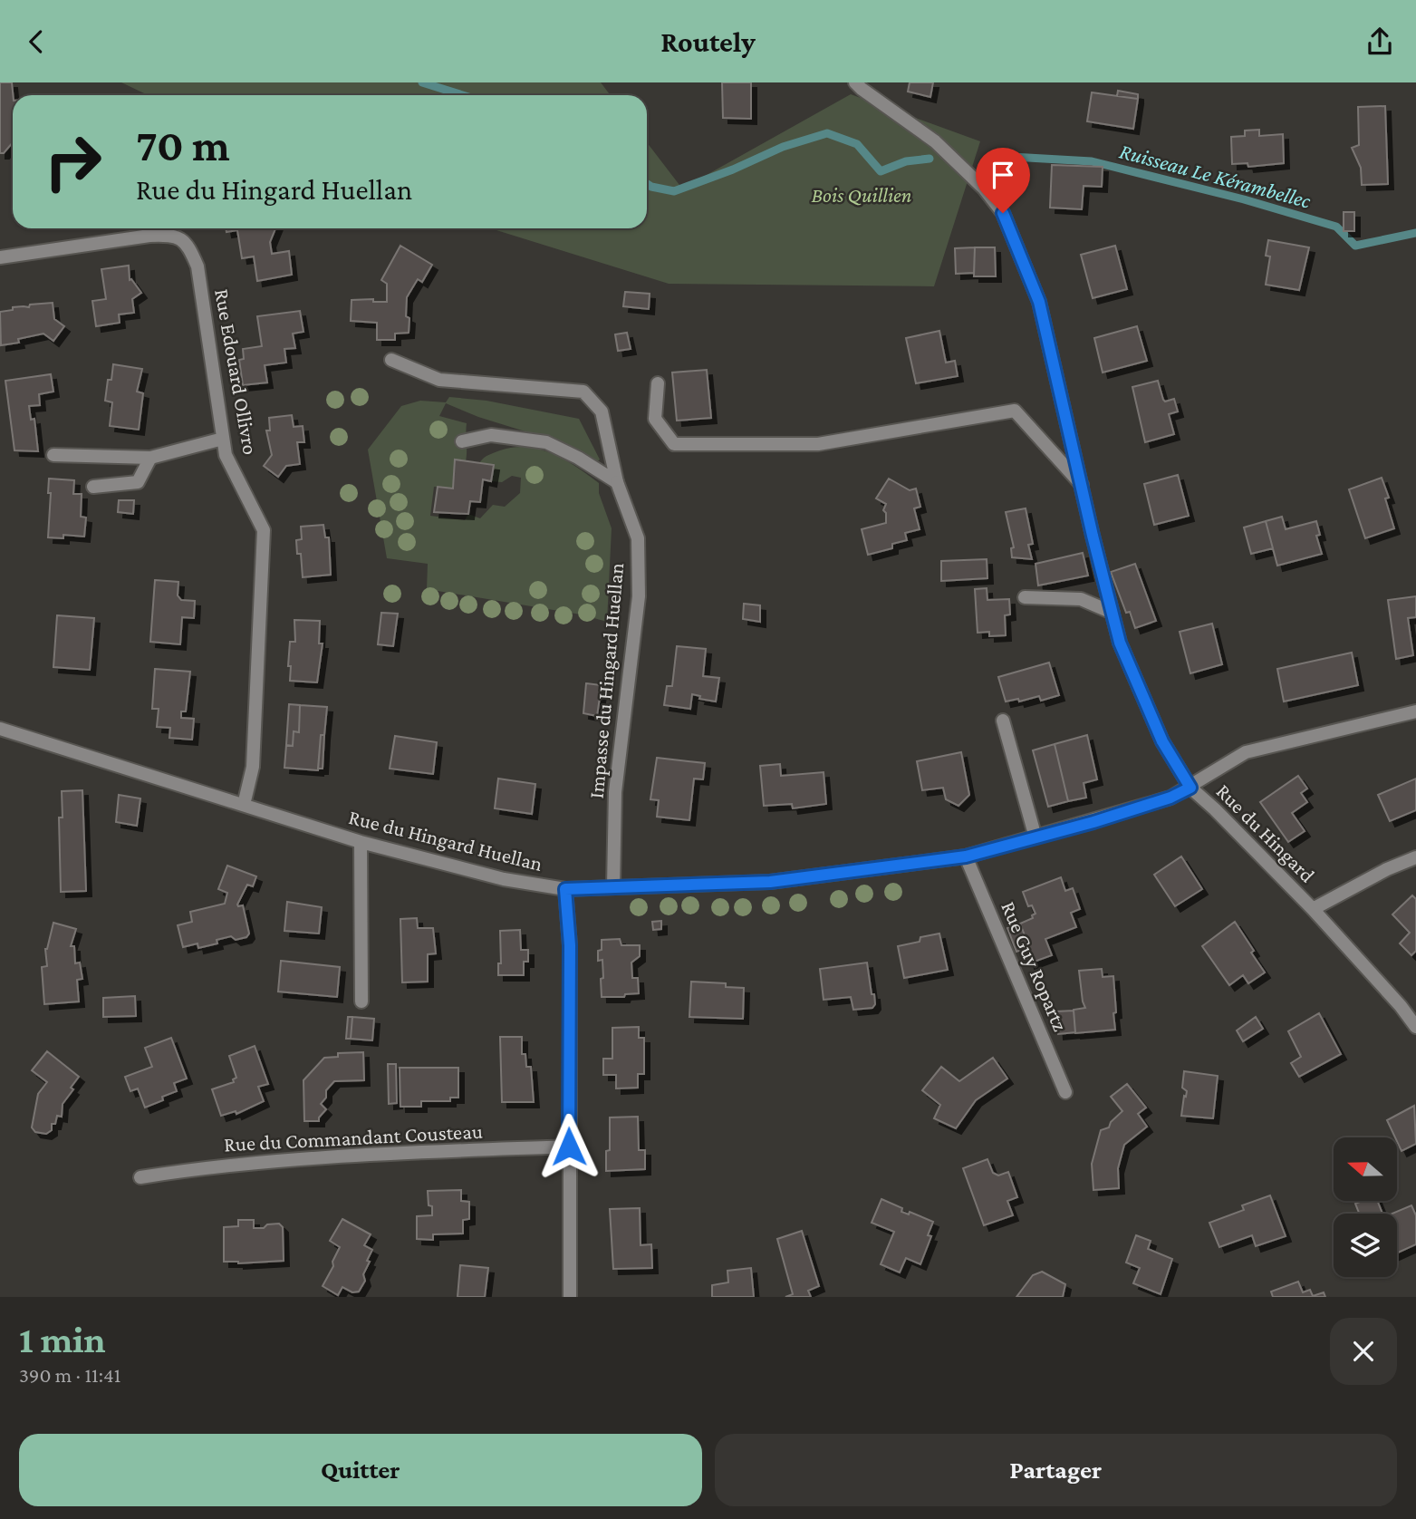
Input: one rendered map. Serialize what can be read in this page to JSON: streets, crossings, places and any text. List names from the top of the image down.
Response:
{
  "streets": {
    "street": [
      "Rue Edouard Ollivro",
      "Impasse du Hingard Huellan",
      "Rue du Hingard",
      "Rue du Hingard Huellan",
      "Rue Guy Ropartz",
      "Rue du Commandant Cousteau"
    ]
  },
  "crossings": [
    ["Rue Edouard Ollivro", "Rue du Hingard Huellan"],
    ["Impasse du Hingard Huellan", "Rue du Hingard Huellan"],
    ["Rue du Hingard", "Rue du Hingard Huellan"],
    ["Rue du Hingard Huellan", "Rue Guy Ropartz"]
  ],
  "water": ["Ruisseau Le Kérambellec"],
  "parks": ["Bois Quillien"],
  "north": "left",
  "page": {
    "header": "Routely",
    "turn": ["70 m", "Rue du Hingard Huellan"],
    "heading": ["1 min", "390 m · 11:41"],
    "buttons": ["Quitter", "Partager"]
  }
}
